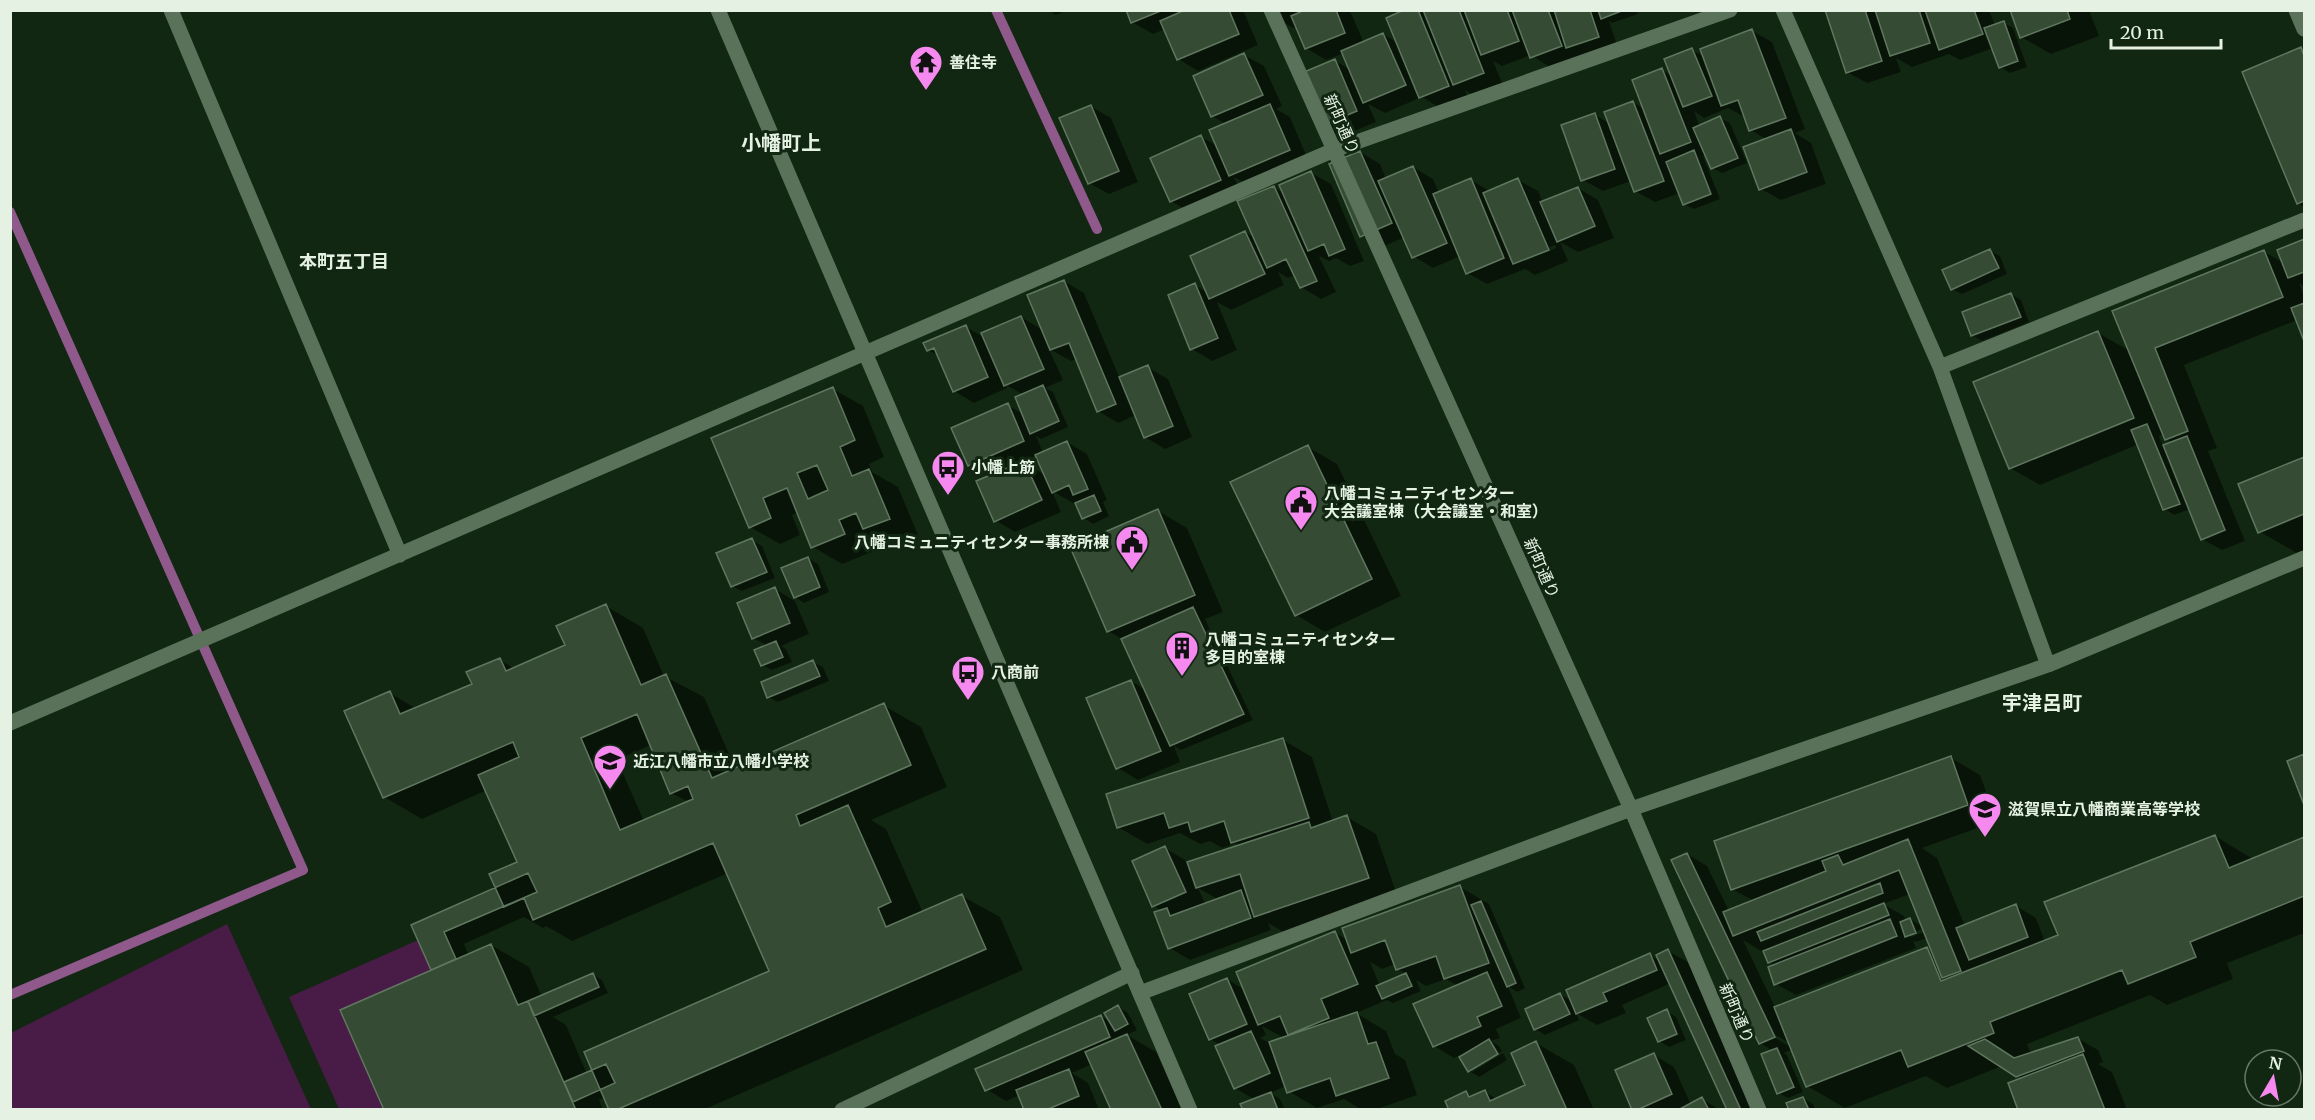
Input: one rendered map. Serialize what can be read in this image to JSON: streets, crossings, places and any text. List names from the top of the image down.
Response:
{
  "streets": {
    "street": ["新町通り"]
  },
  "districts": ["小幡町上", "本町五丁目", "宇津呂町"],
  "places": {
    "temple": ["善住寺"],
    "bus stop": ["小幡上筋", "八商前"],
    "public building": ["八幡コミュニティセンター 大会議室棟（大会議室・和室）", "八幡コミュニティセンター事務所棟"],
    "building": ["八幡コミュニティセンター 多目的室棟"],
    "school or university": ["近江八幡市立八幡小学校", "滋賀県立八幡商業高等学校"]
  },
  "scale_bar": "20 m",
  "north": "top"
}
